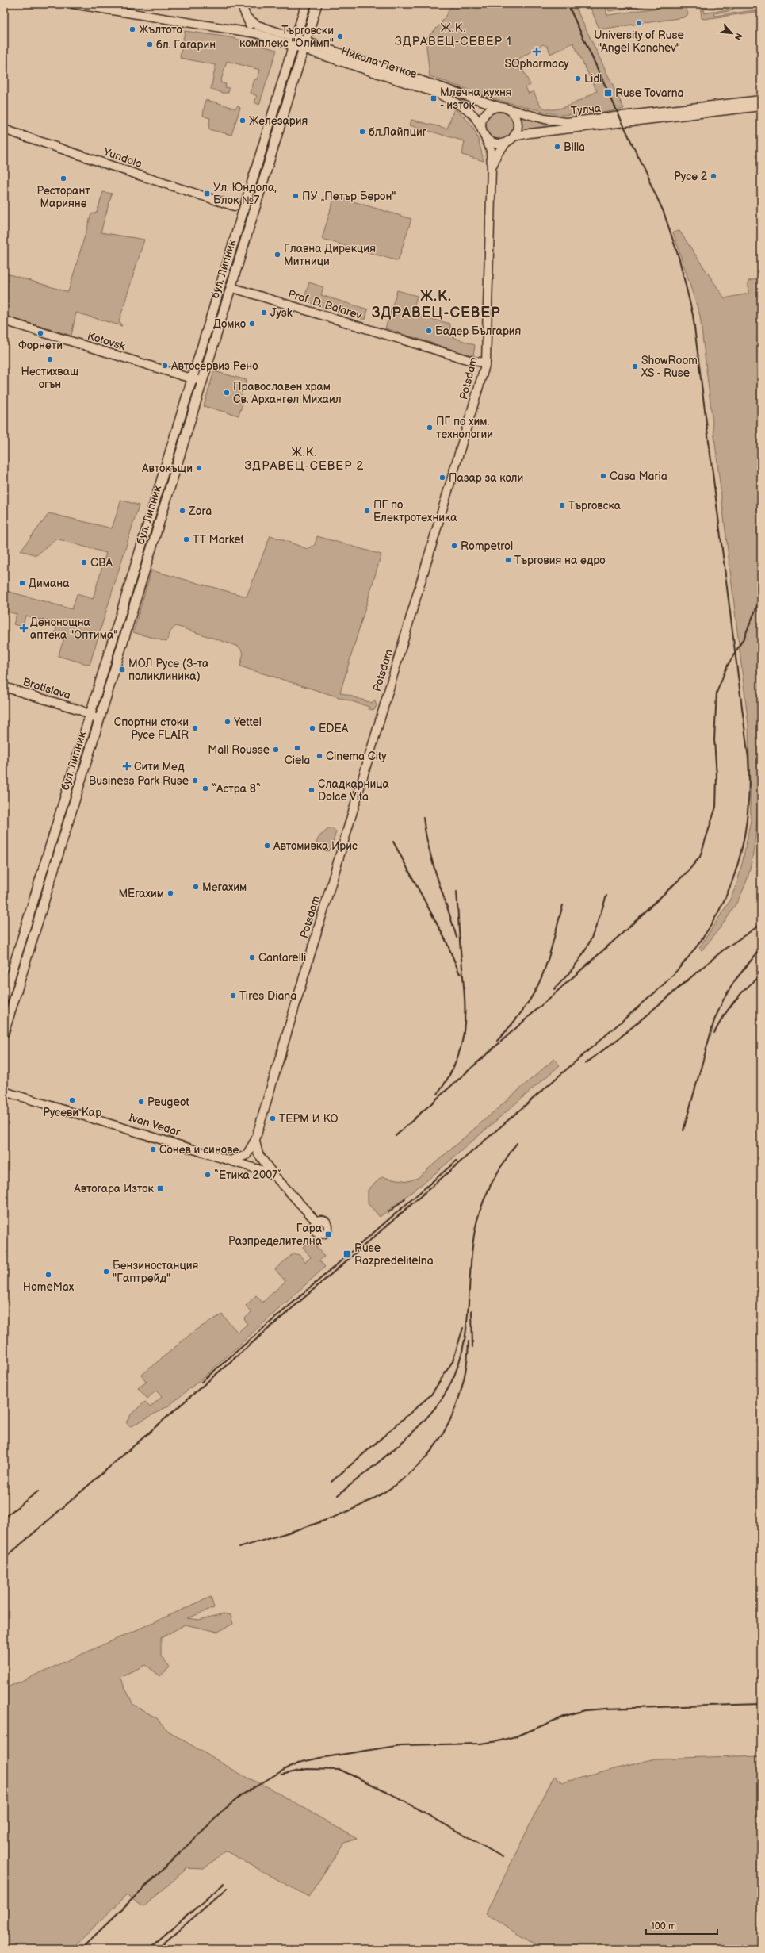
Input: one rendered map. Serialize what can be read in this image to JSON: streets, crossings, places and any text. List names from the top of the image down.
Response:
{
  "streets": {
    "main road": ["бул. Липник"],
    "street": [
      "Никола Петков",
      "Тулча",
      "Yundola",
      "Prof. D. Balarev",
      "Kotovsk",
      "Potsdam",
      "Bratislava",
      "Ivan Vedar"
    ]
  },
  "crossings": [
    ["Никола Петков", "Тулча"],
    ["Никола Петков", "бул. Липник"],
    ["Никола Петков", "Potsdam"],
    ["Тулча", "Potsdam"],
    ["бул. Липник", "Prof. D. Balarev"],
    ["бул. Липник", "Kotovsk"],
    ["бул. Липник", "Bratislava"],
    ["Prof. D. Balarev", "Potsdam"],
    ["Potsdam", "Ivan Vedar"]
  ],
  "districts": ["Ж.К. ЗДРАВЕЦ-СЕВЕР 1", "Ж.К. ЗДРАВЕЦ-СЕВЕР", "Ж.К. ЗДРАВЕЦ-СЕВЕР 2"],
  "places": {
    "other": [
      "University of Ruse \"Angel Kanchev\"",
      "Жълтото",
      "Търговски комплекс \"Олимп\"",
      "бл. Гагарин",
      "Lidl",
      "Железария",
      "бл.Лайпциг",
      "Billa",
      "Русе 2",
      "Ресторант Марияне",
      "ПУ „Петър Берон\"",
      "Главна Дирекция Митници",
      "Jysk",
      "Домко",
      "Бадер България",
      "Форнети",
      "Нестихващ огън",
      "Автосервиз Рено",
      "ShowRoom XS - Ruse",
      "Православен храм Св. Архангел Михаил",
      "ПГ по хим. технологии",
      "Автокъщи",
      "Casa Maria",
      "Пазар за коли",
      "Търговска",
      "Zora",
      "ПГ по Електротехника",
      "TT Market",
      "Rompetrol",
      "Търговия на едро",
      "CBA",
      "Димана",
      "Yettel",
      "Спортни стоки Русе FLAIR",
      "EDEA",
      "Ciela",
      "Mall Rousse",
      "Cinema City",
      "Business Park Ruse",
      "“Астра 8“",
      "Сладкарница Dolce Vita",
      "Автомивка Ирис",
      "Мегахим",
      "МЕгахим",
      "Cantarelli",
      "Tires Diana",
      "Русеви Кар",
      "Peugeot",
      "ТЕРМ И КО",
      "Сонев и синове",
      "“Етика 2007“",
      "Бензиностанция \"Гаптрейд\"",
      "HomeMax"
    ],
    "health": ["SOpharmacy", "Денонощна аптека \"Оптима\"", "Сити Мед"],
    "transit": [
      "Ruse Tovarna",
      "Млечна кухня - изток",
      "Ул. Юндола, Блок №7",
      "МОЛ Русе (3-та поликлиника)",
      "Автогара Изток",
      "Гара Разпределителна",
      "Ruse Razpredelitelna"
    ]
  },
  "scale_bar": "100 m",
  "north": "bottom right"
}
